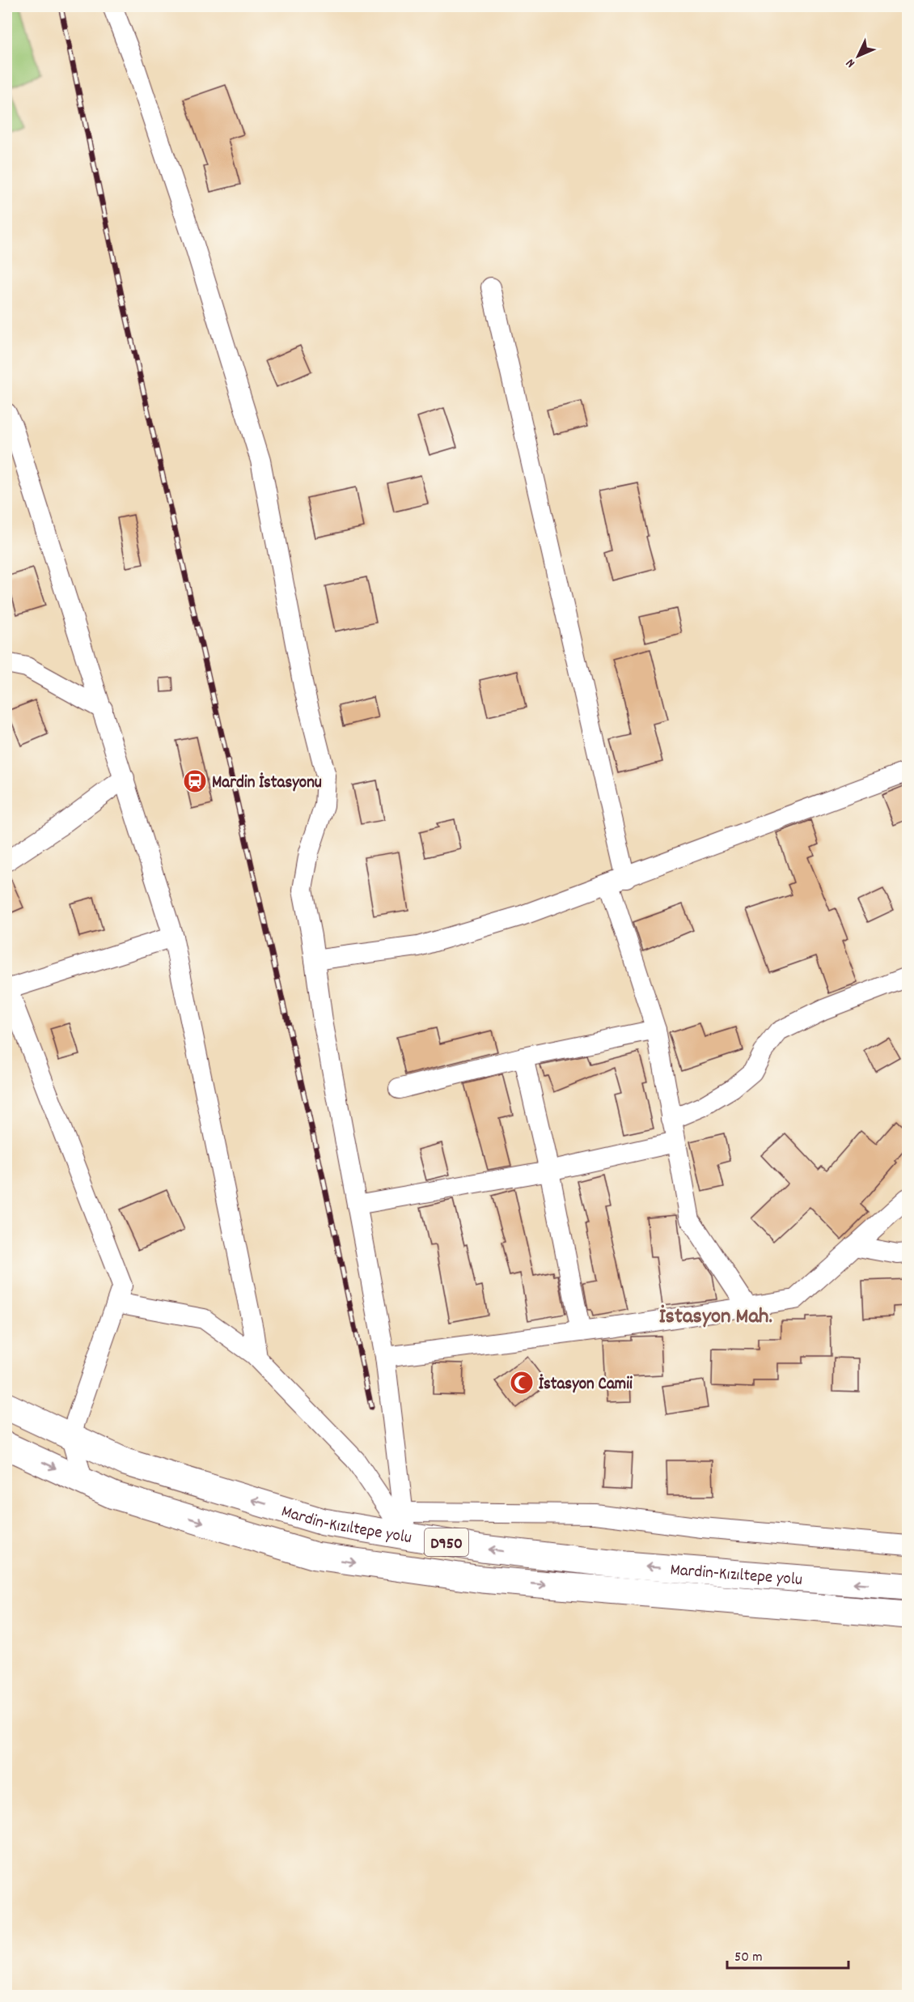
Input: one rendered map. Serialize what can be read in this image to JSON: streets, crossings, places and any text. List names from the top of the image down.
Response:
{
  "streets": {
    "highway": ["Mardin-Kızıltepe yolu", "D950"]
  },
  "districts": ["İstasyon Mah."],
  "places": {
    "station": ["Mardin İstasyonu"],
    "mosque": ["İstasyon Camii"]
  },
  "scale_bar": "50 m",
  "north": "bottom left"
}
